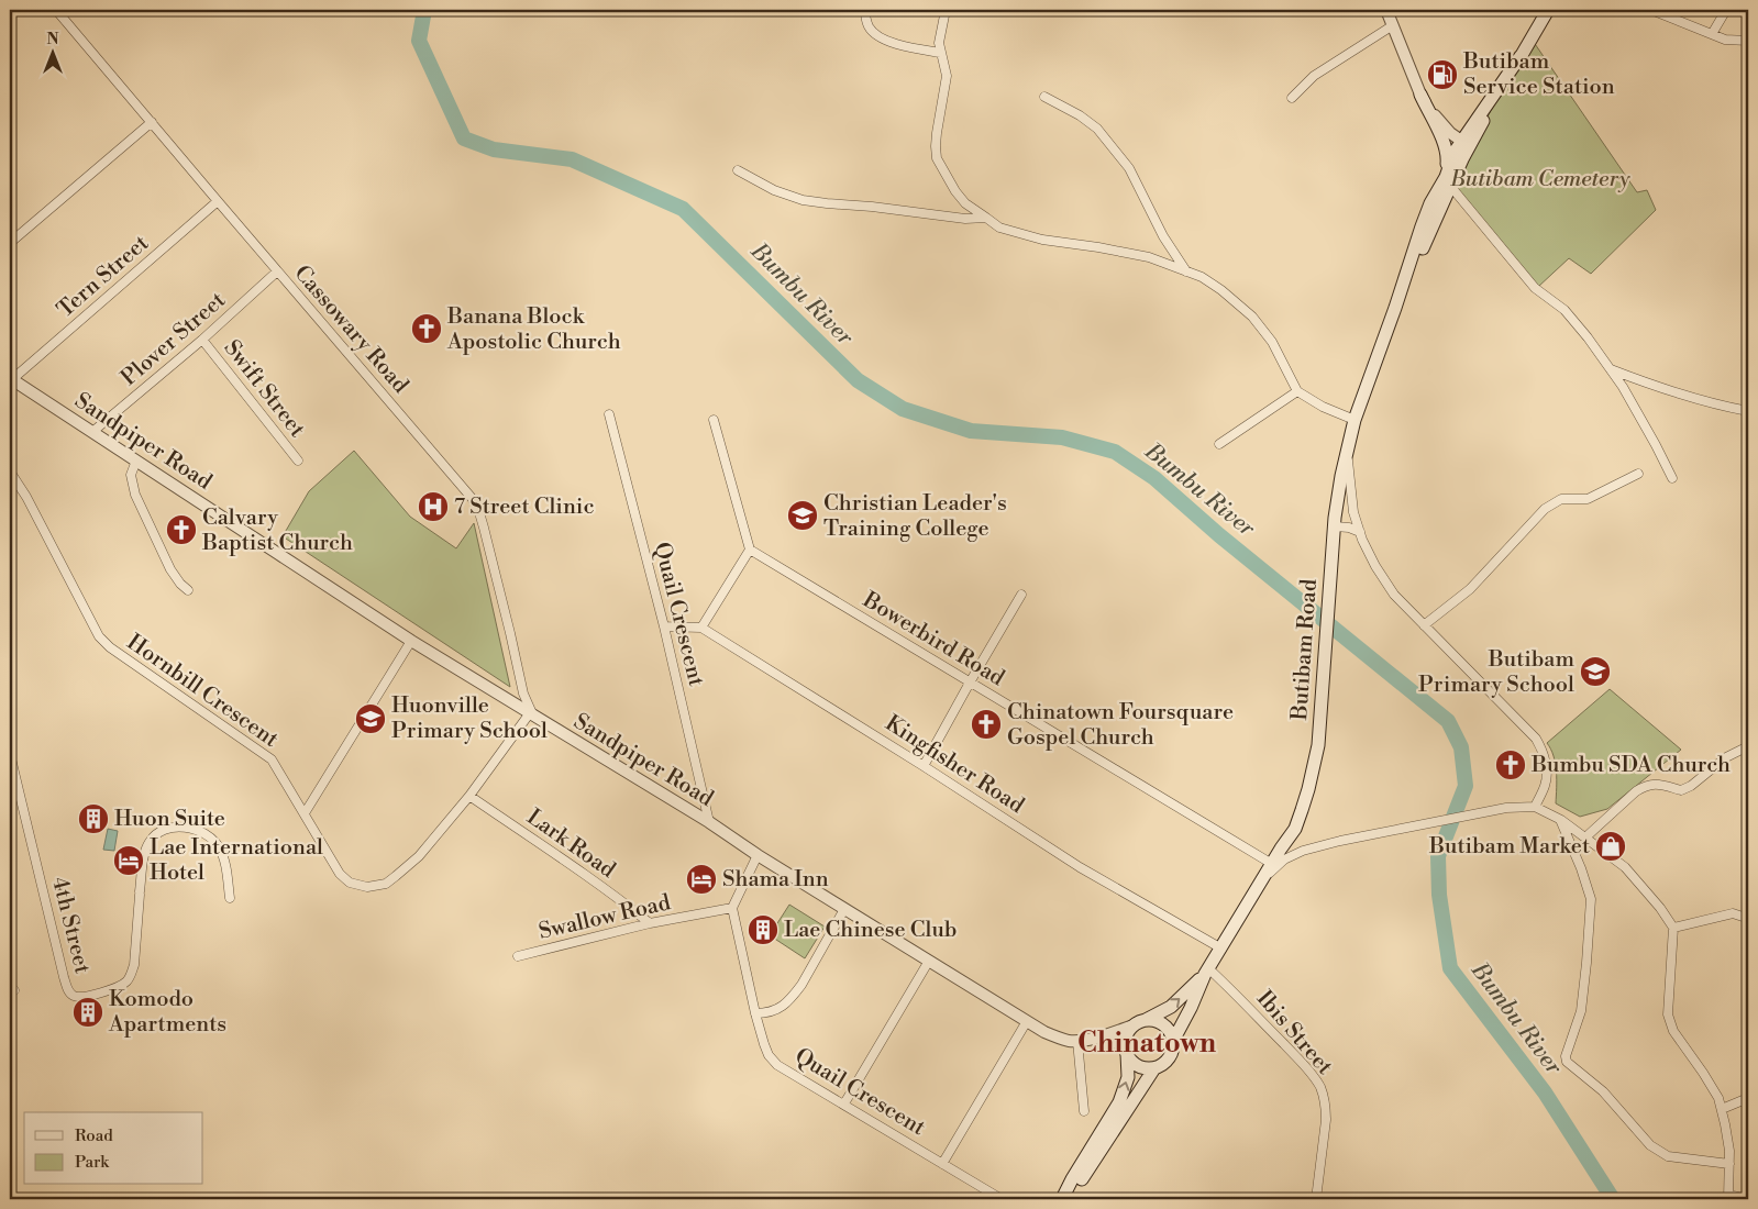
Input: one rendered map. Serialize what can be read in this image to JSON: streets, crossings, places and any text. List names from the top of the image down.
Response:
{
  "streets": {
    "main road": ["Butibam Road"],
    "street": [
      "Tern Street",
      "Cassowary Road",
      "Plover Street",
      "Swift Street",
      "Sandpiper Road",
      "Quail Crescent",
      "Bowerbird Road",
      "Hornbill Crescent",
      "Kingfisher Road",
      "Lark Road",
      "Swallow Road",
      "4th Street",
      "Ibis Street"
    ]
  },
  "crossings": [
    ["Tern Street", "Cassowary Road"],
    ["Tern Street", "Sandpiper Road"],
    ["Cassowary Road", "Plover Street"],
    ["Cassowary Road", "Sandpiper Road"],
    ["Cassowary Road", "Hornbill Crescent"],
    ["Plover Street", "Swift Street"],
    ["Plover Street", "Sandpiper Road"],
    ["Sandpiper Road", "Quail Crescent"],
    ["Sandpiper Road", "Butibam Road"],
    ["Sandpiper Road", "Hornbill Crescent"],
    ["Quail Crescent", "Swallow Road"],
    ["Bowerbird Road", "Butibam Road"],
    ["Butibam Road", "Kingfisher Road"],
    ["Butibam Road", "Ibis Street"],
    ["Hornbill Crescent", "Lark Road"],
    ["Lark Road", "Swallow Road"]
  ],
  "districts": ["Chinatown"],
  "water": ["Bumbu River"],
  "parks": ["Butibam Cemetery"],
  "places": {
    "fuel station": ["Butibam Service Station"],
    "church": [
      "Banana Block Apostolic Church",
      "Calvary Baptist Church",
      "Chinatown Foursquare Gospel Church",
      "Bumbu SDA Church"
    ],
    "hospital": ["7 Street Clinic"],
    "school or university": ["Christian Leader's Training College", "Butibam Primary School", "Huonville Primary School"],
    "building": ["Huon Suite", "Lae Chinese Club", "Komodo Apartments"],
    "shop": ["Butibam Market"],
    "hotel": ["Lae International Hotel", "Shama Inn"]
  },
  "legend": ["Road", "Park"],
  "north": "top"
}
